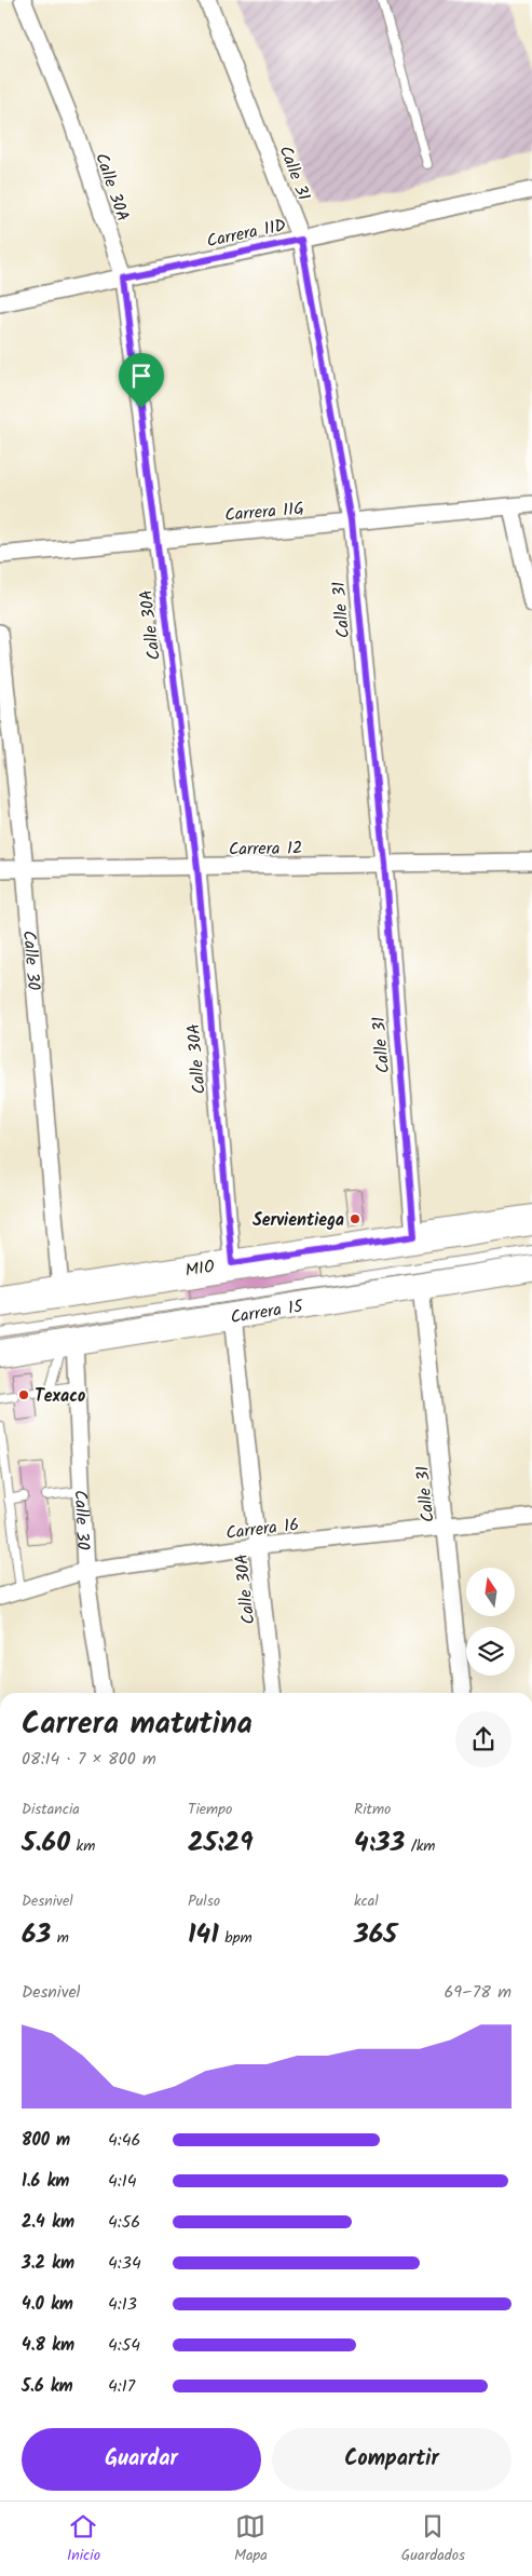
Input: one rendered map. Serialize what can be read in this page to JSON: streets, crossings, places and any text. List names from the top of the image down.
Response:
{
  "streets": {
    "main road": ["Carrera 15"],
    "street": [
      "Calle 31",
      "Calle 30A",
      "Carrera 11D",
      "Carrera 11G",
      "Carrera 12",
      "Calle 30",
      "Carrera 16"
    ],
    "lane": ["MIO"]
  },
  "crossings": [
    ["Calle 31", "Carrera 11D"],
    ["Calle 31", "Carrera 11G"],
    ["Calle 31", "Carrera 12"],
    ["Calle 31", "Carrera 15"],
    ["Calle 31", "Carrera 16"],
    ["Calle 30A", "Carrera 11D"],
    ["Calle 30A", "Carrera 11G"],
    ["Calle 30A", "Carrera 12"],
    ["Calle 30A", "Carrera 15"],
    ["Calle 30A", "Carrera 16"],
    ["Carrera 12", "Calle 30"],
    ["Calle 30", "Carrera 15"],
    ["Calle 30", "Carrera 16"]
  ],
  "places": ["Servientiega", "Texaco"],
  "north": "top",
  "page": {
    "heading": ["Carrera matutina", "08:14 · 7 × 800 m"],
    "stats": [
      ["Distancia", "5.60 km"],
      ["Tiempo", "25:29"],
      ["Ritmo", "4:33 /km"],
      ["Desnivel", "63 m"],
      ["Pulso", "141 bpm"],
      ["kcal", "365"]
    ],
    "chart": ["Desnivel", "69–78 m"],
    "list": [
      {
        "name": "800 m",
        "note": "4:46"
      },
      {
        "name": "1.6 km",
        "note": "4:14"
      },
      {
        "name": "2.4 km",
        "note": "4:56"
      },
      {
        "name": "3.2 km",
        "note": "4:34"
      },
      {
        "name": "4.0 km",
        "note": "4:13"
      },
      {
        "name": "4.8 km",
        "note": "4:54"
      },
      {
        "name": "5.6 km",
        "note": "4:17"
      }
    ],
    "buttons": ["Guardar", "Compartir"],
    "tabs": ["Inicio", "Mapa", "Guardados"]
  }
}
